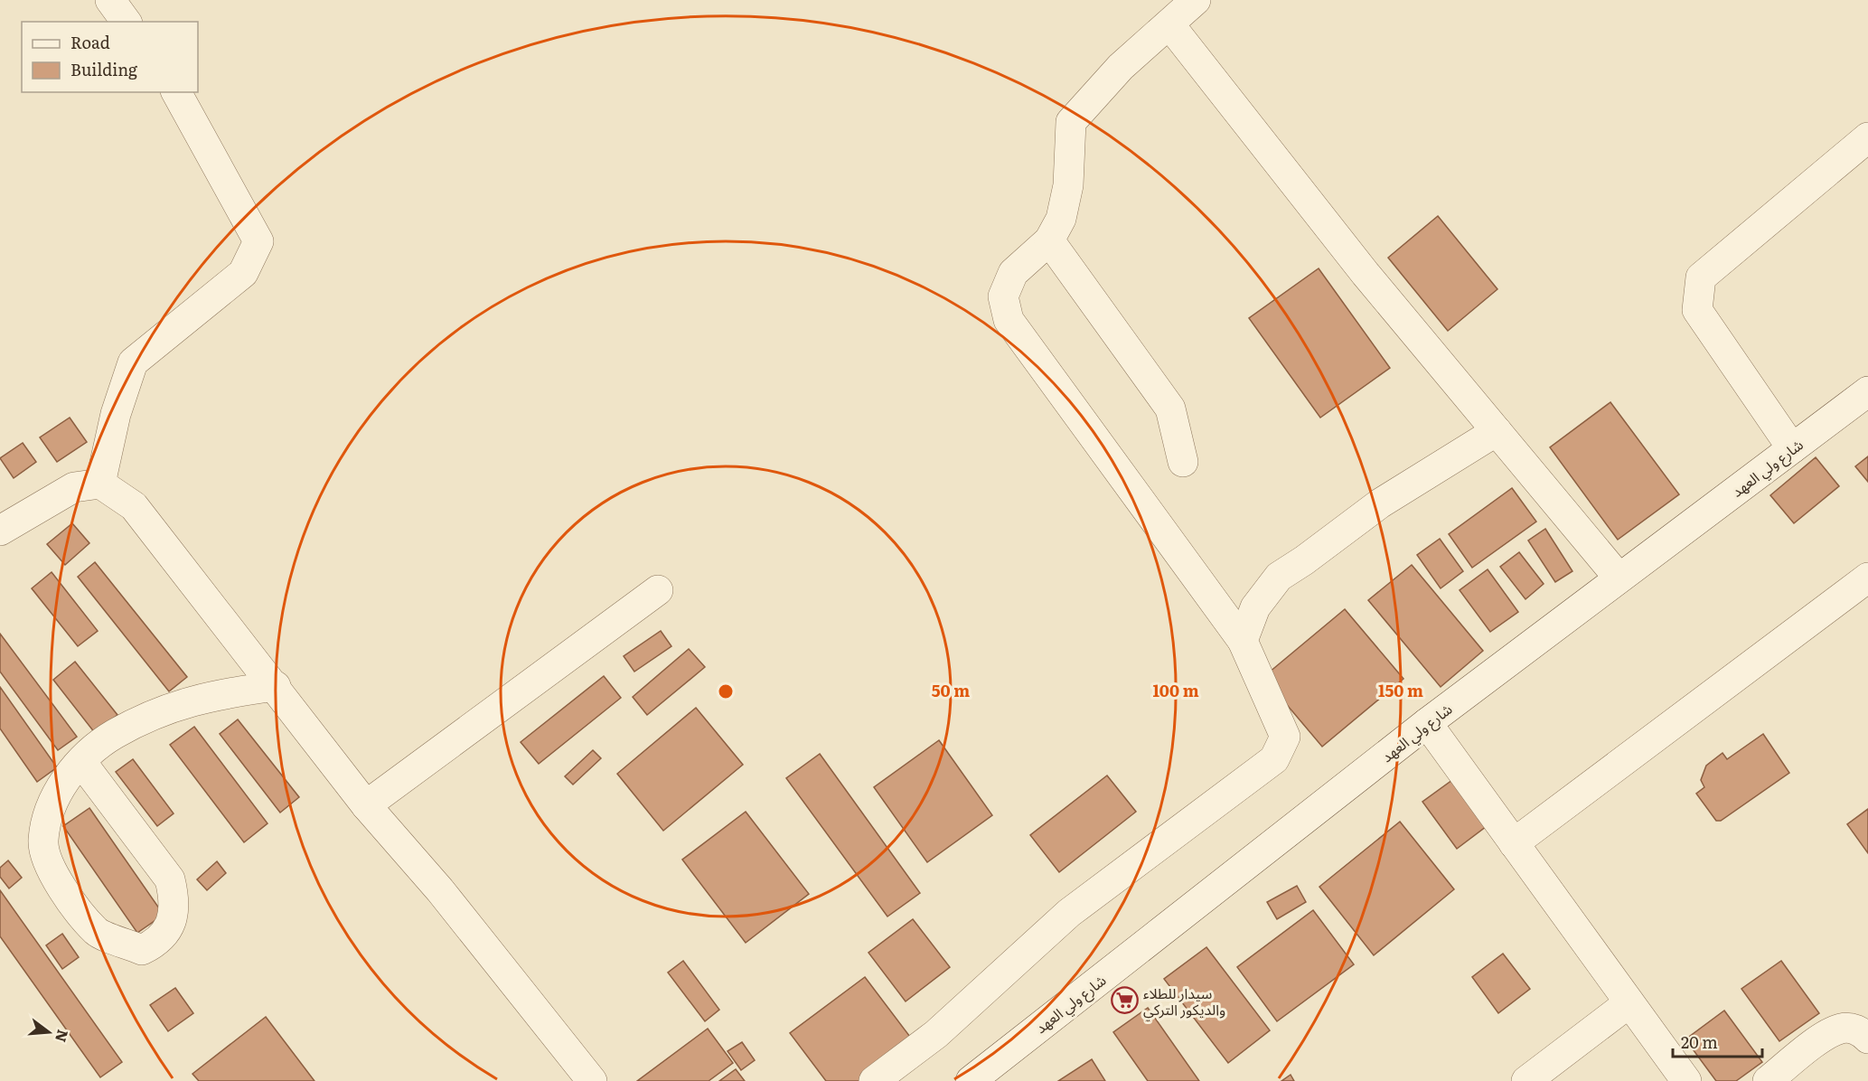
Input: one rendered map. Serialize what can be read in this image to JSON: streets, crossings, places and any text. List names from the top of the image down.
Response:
{
  "streets": {
    "street": ["شارع ولي العهد"]
  },
  "places": {
    "supermarket": ["سيدار للطلاء والديكور التركي"]
  },
  "legend": ["Road", "Building"],
  "scale_bar": "20 m",
  "north": "right",
  "rings": ["50 m", "100 m", "150 m"]
}
